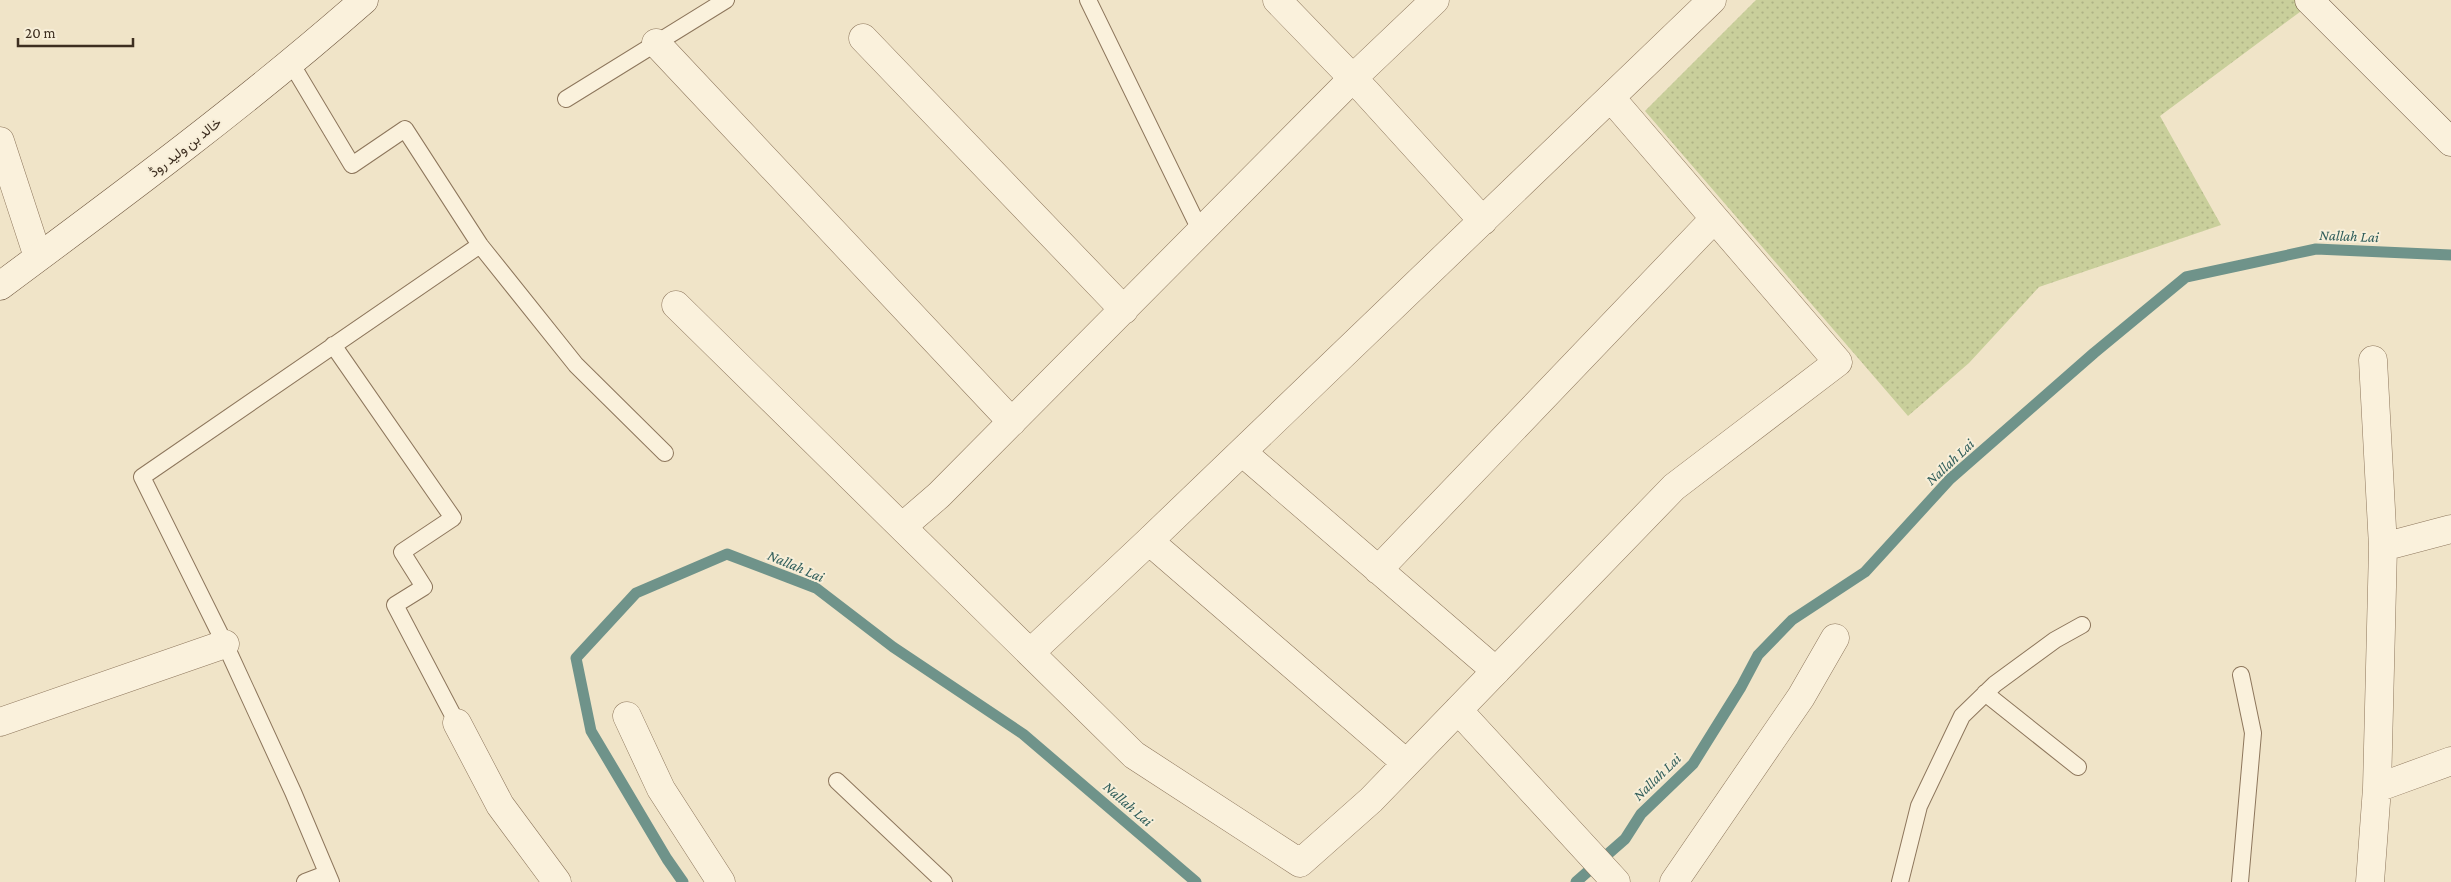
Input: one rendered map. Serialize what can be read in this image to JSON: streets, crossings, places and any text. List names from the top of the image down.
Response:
{
  "streets": {
    "street": ["خالد بن ولید روڈ"]
  },
  "water": ["Nallah Lai"],
  "scale_bar": "20 m"
}
